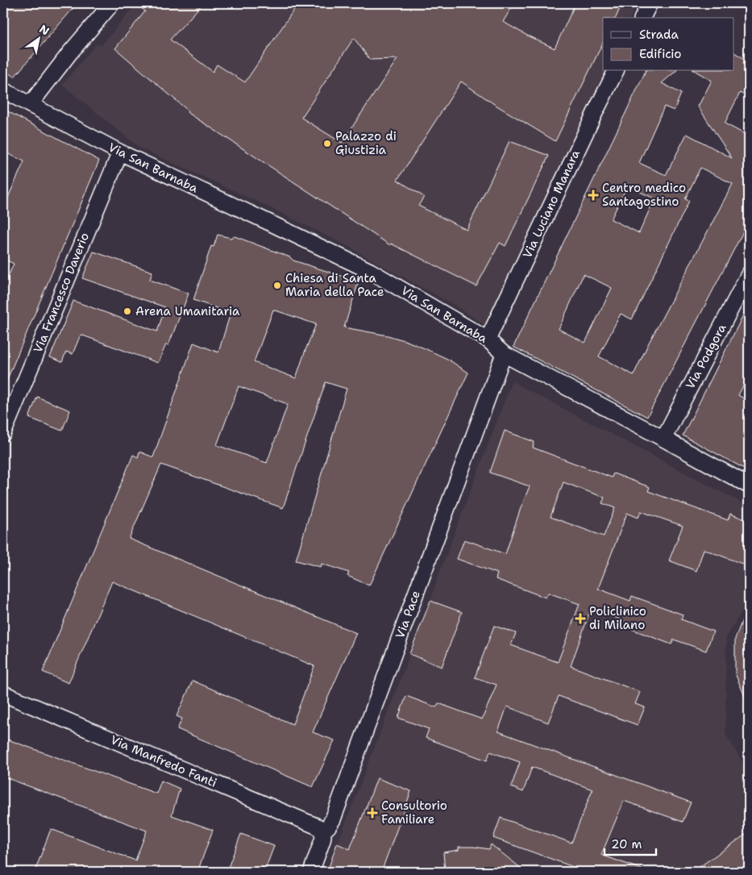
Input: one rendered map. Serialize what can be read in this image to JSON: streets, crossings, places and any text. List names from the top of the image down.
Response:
{
  "streets": {
    "street": [
      "Via San Barnaba",
      "Via Luciano Manara",
      "Via Francesco Daverio",
      "Via Podgora",
      "Via Pace",
      "Via Manfredo Fanti"
    ]
  },
  "crossings": [
    ["Via San Barnaba", "Via Luciano Manara"],
    ["Via San Barnaba", "Via Francesco Daverio"],
    ["Via San Barnaba", "Via Podgora"],
    ["Via San Barnaba", "Via Pace"],
    ["Via Pace", "Via Manfredo Fanti"]
  ],
  "places": {
    "other": ["Palazzo di Giustizia", "Chiesa di Santa Maria della Pace", "Arena Umanitaria"],
    "health": ["Centro medico Santagostino", "Policlinico di Milano", "Consultorio Familiare"]
  },
  "legend": ["Strada", "Edificio"],
  "scale_bar": "20 m",
  "north": "top right"
}
